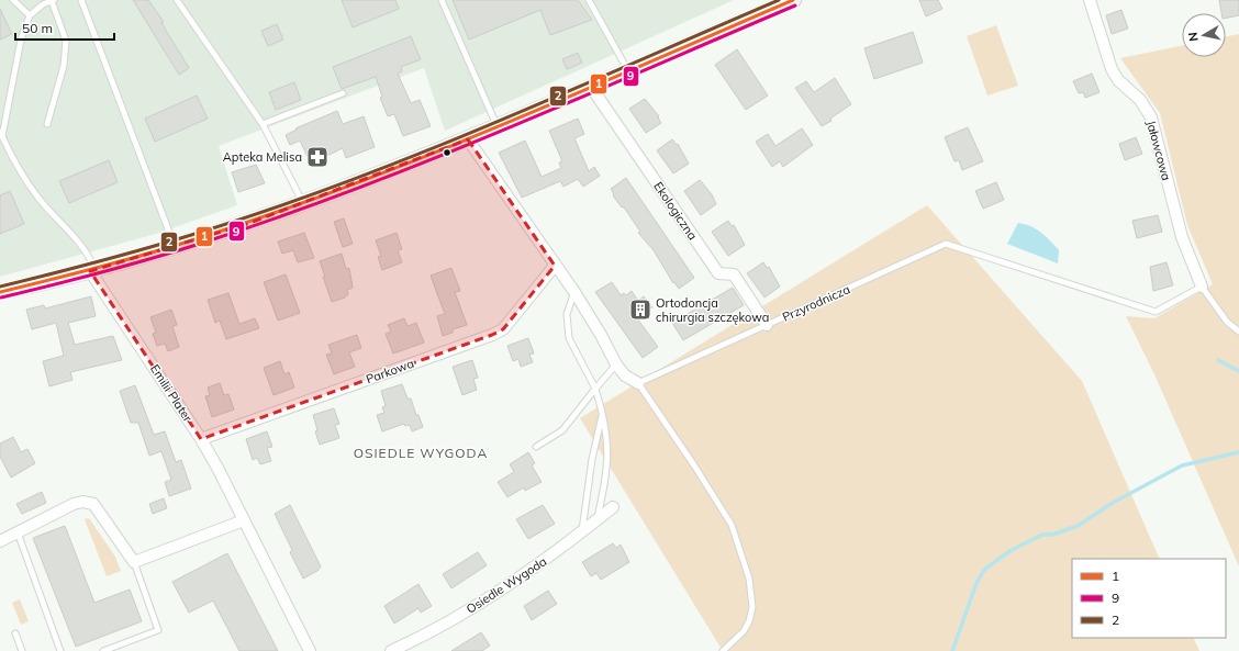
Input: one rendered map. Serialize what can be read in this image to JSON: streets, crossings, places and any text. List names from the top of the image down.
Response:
{
  "streets": {
    "street": [
      "Jałowcowa",
      "Ekologiczna",
      "Parkowa",
      "Emilii Plater",
      "Osiedle Wygoda"
    ],
    "lane": ["Przyrodnicza"]
  },
  "crossings": [
    ["Jałowcowa", "Przyrodnicza"],
    ["Ekologiczna", "Przyrodnicza"],
    ["Parkowa", "Emilii Plater"]
  ],
  "districts": ["OSIEDLE WYGODA"],
  "places": {
    "pharmacy": ["Apteka Melisa"],
    "building": ["Ortodoncja chirurgia szczękowa"]
  },
  "lines": ["transit line 1", "transit line 2", "transit line 9"],
  "legend": ["1", "9", "2"],
  "scale_bar": "50 m",
  "north": "left"
}
